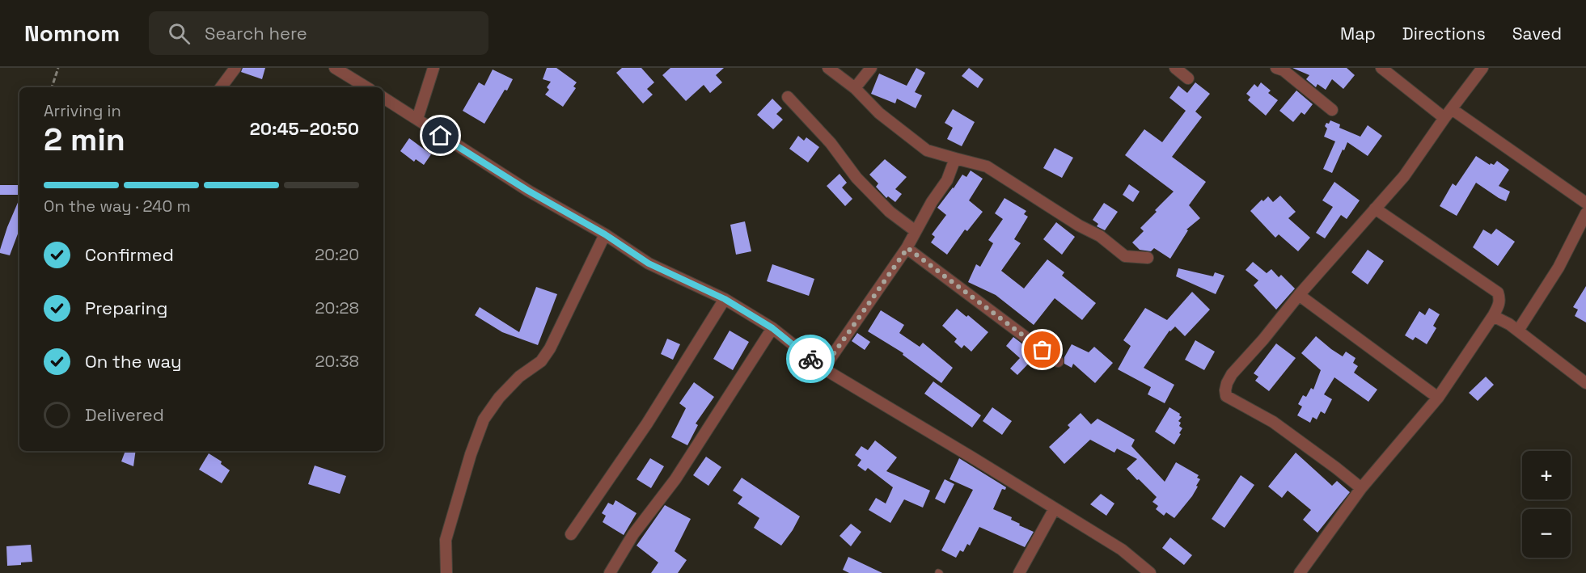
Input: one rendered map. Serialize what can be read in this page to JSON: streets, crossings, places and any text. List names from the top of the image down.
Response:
{
  "page": {
    "header": "Nomnom",
    "search": "Search here",
    "nav": ["Map", "Directions", "Saved"],
    "heading": ["2 min", "Arriving in", "20:45–20:50"],
    "bar": "On the way · 240 m",
    "list": [
      ["Confirmed", "20:20"],
      ["Preparing", "20:28"],
      ["On the way", "20:38"],
      "Delivered"
    ],
    "map_buttons": ["+", "−"]
  }
}
